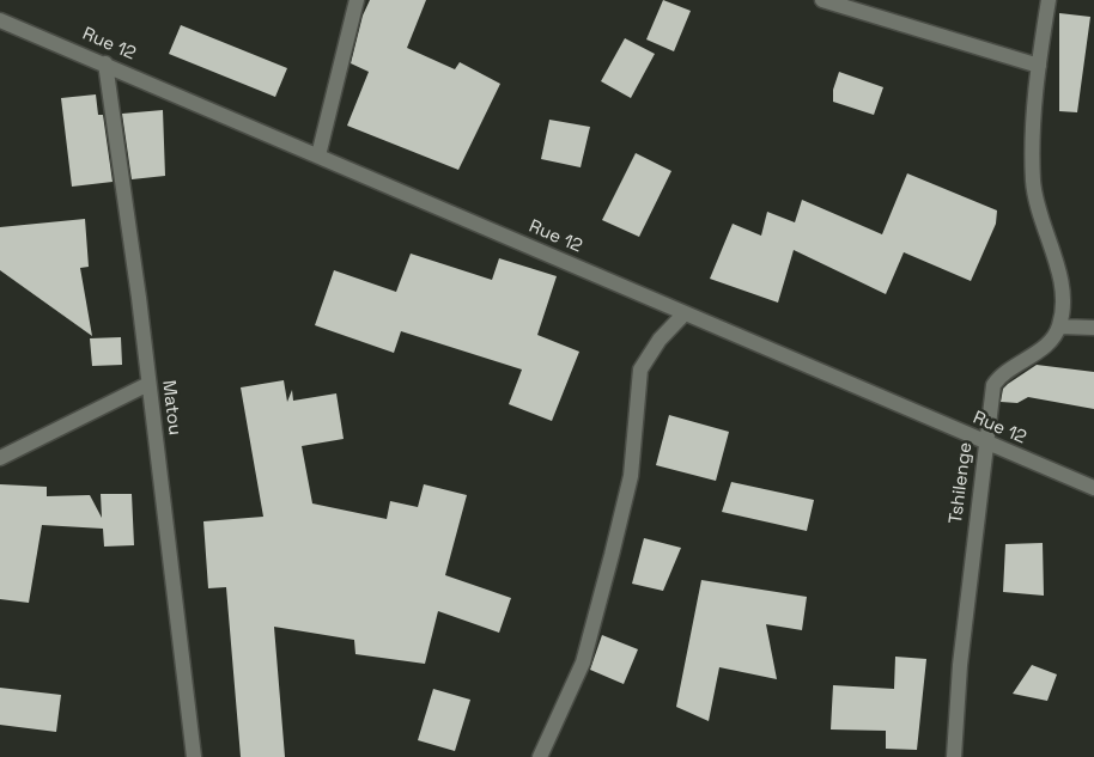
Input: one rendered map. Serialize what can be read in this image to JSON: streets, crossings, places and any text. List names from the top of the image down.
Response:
{
  "streets": {
    "street": ["Rue 12", "Matou", "Tshilenge"]
  },
  "crossings": [
    ["Rue 12", "Matou"],
    ["Rue 12", "Tshilenge"]
  ]
}
